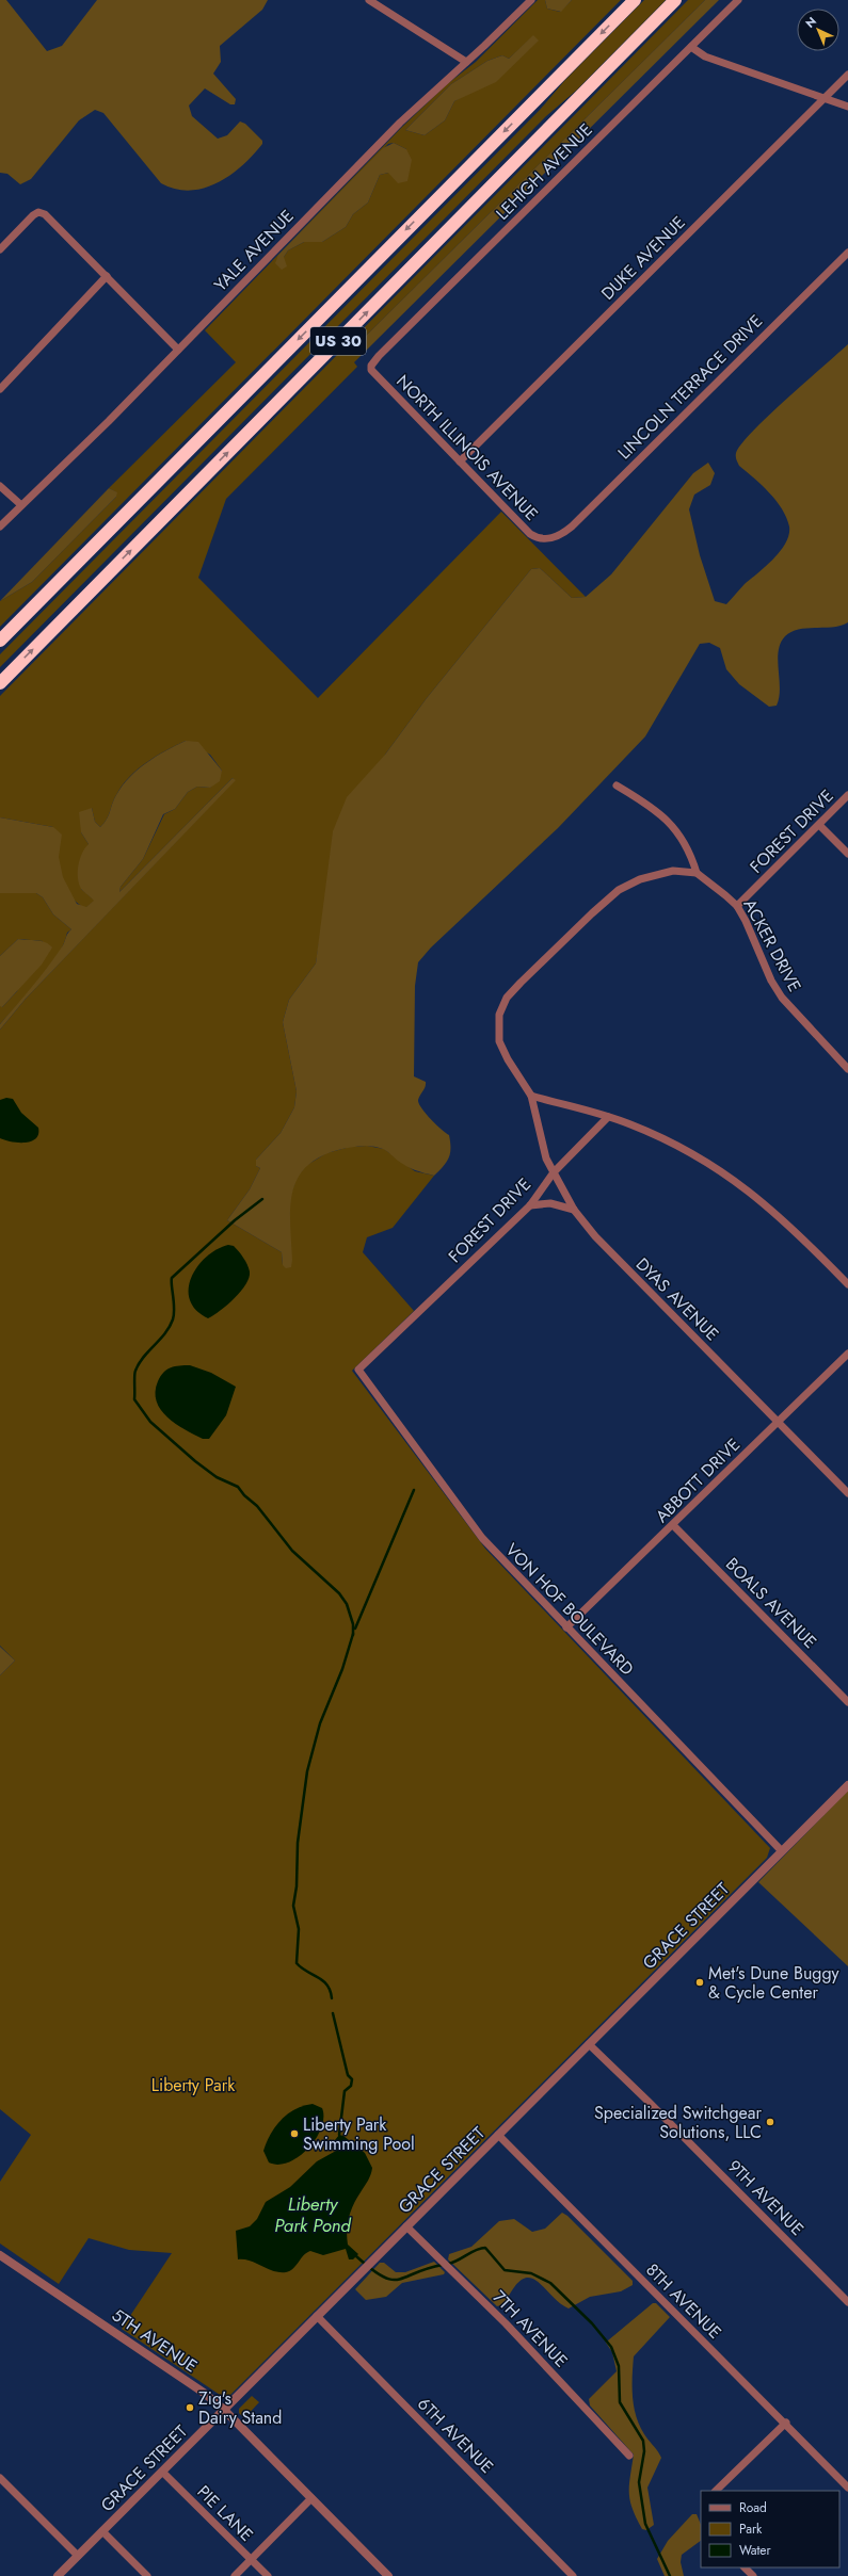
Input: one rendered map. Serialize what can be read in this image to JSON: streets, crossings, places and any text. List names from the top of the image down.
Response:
{
  "streets": {
    "highway": ["US 30"],
    "street": [
      "LEHIGH AVENUE",
      "YALE AVENUE",
      "DUKE AVENUE",
      "LINCOLN TERRACE DRIVE",
      "NORTH ILLINOIS AVENUE",
      "FOREST DRIVE",
      "ACKER DRIVE",
      "DYAS AVENUE",
      "ABBOTT DRIVE",
      "BOALS AVENUE",
      "VON HOF BOULEVARD",
      "GRACE STREET",
      "9TH AVENUE",
      "8TH AVENUE",
      "7TH AVENUE",
      "5TH AVENUE",
      "6TH AVENUE",
      "PIE LANE"
    ]
  },
  "crossings": [
    ["LEHIGH AVENUE", "NORTH ILLINOIS AVENUE"],
    ["DUKE AVENUE", "NORTH ILLINOIS AVENUE"],
    ["LINCOLN TERRACE DRIVE", "NORTH ILLINOIS AVENUE"],
    ["FOREST DRIVE", "ACKER DRIVE"],
    ["FOREST DRIVE", "DYAS AVENUE"],
    ["FOREST DRIVE", "VON HOF BOULEVARD"],
    ["DYAS AVENUE", "ABBOTT DRIVE"],
    ["ABBOTT DRIVE", "BOALS AVENUE"],
    ["ABBOTT DRIVE", "VON HOF BOULEVARD"],
    ["VON HOF BOULEVARD", "GRACE STREET"],
    ["GRACE STREET", "9TH AVENUE"],
    ["GRACE STREET", "8TH AVENUE"],
    ["GRACE STREET", "7TH AVENUE"],
    ["GRACE STREET", "5TH AVENUE"],
    ["GRACE STREET", "6TH AVENUE"],
    ["GRACE STREET", "PIE LANE"]
  ],
  "water": ["Liberty Park Pond"],
  "parks": ["Liberty Park"],
  "places": [
    "Met's Dune Buggy & Cycle Center",
    "Specialized Switchgear Solutions, LLC",
    "Liberty Park Swimming Pool",
    "Zig's Dairy Stand"
  ],
  "legend": ["Road", "Park", "Water"],
  "north": "top left"
}
